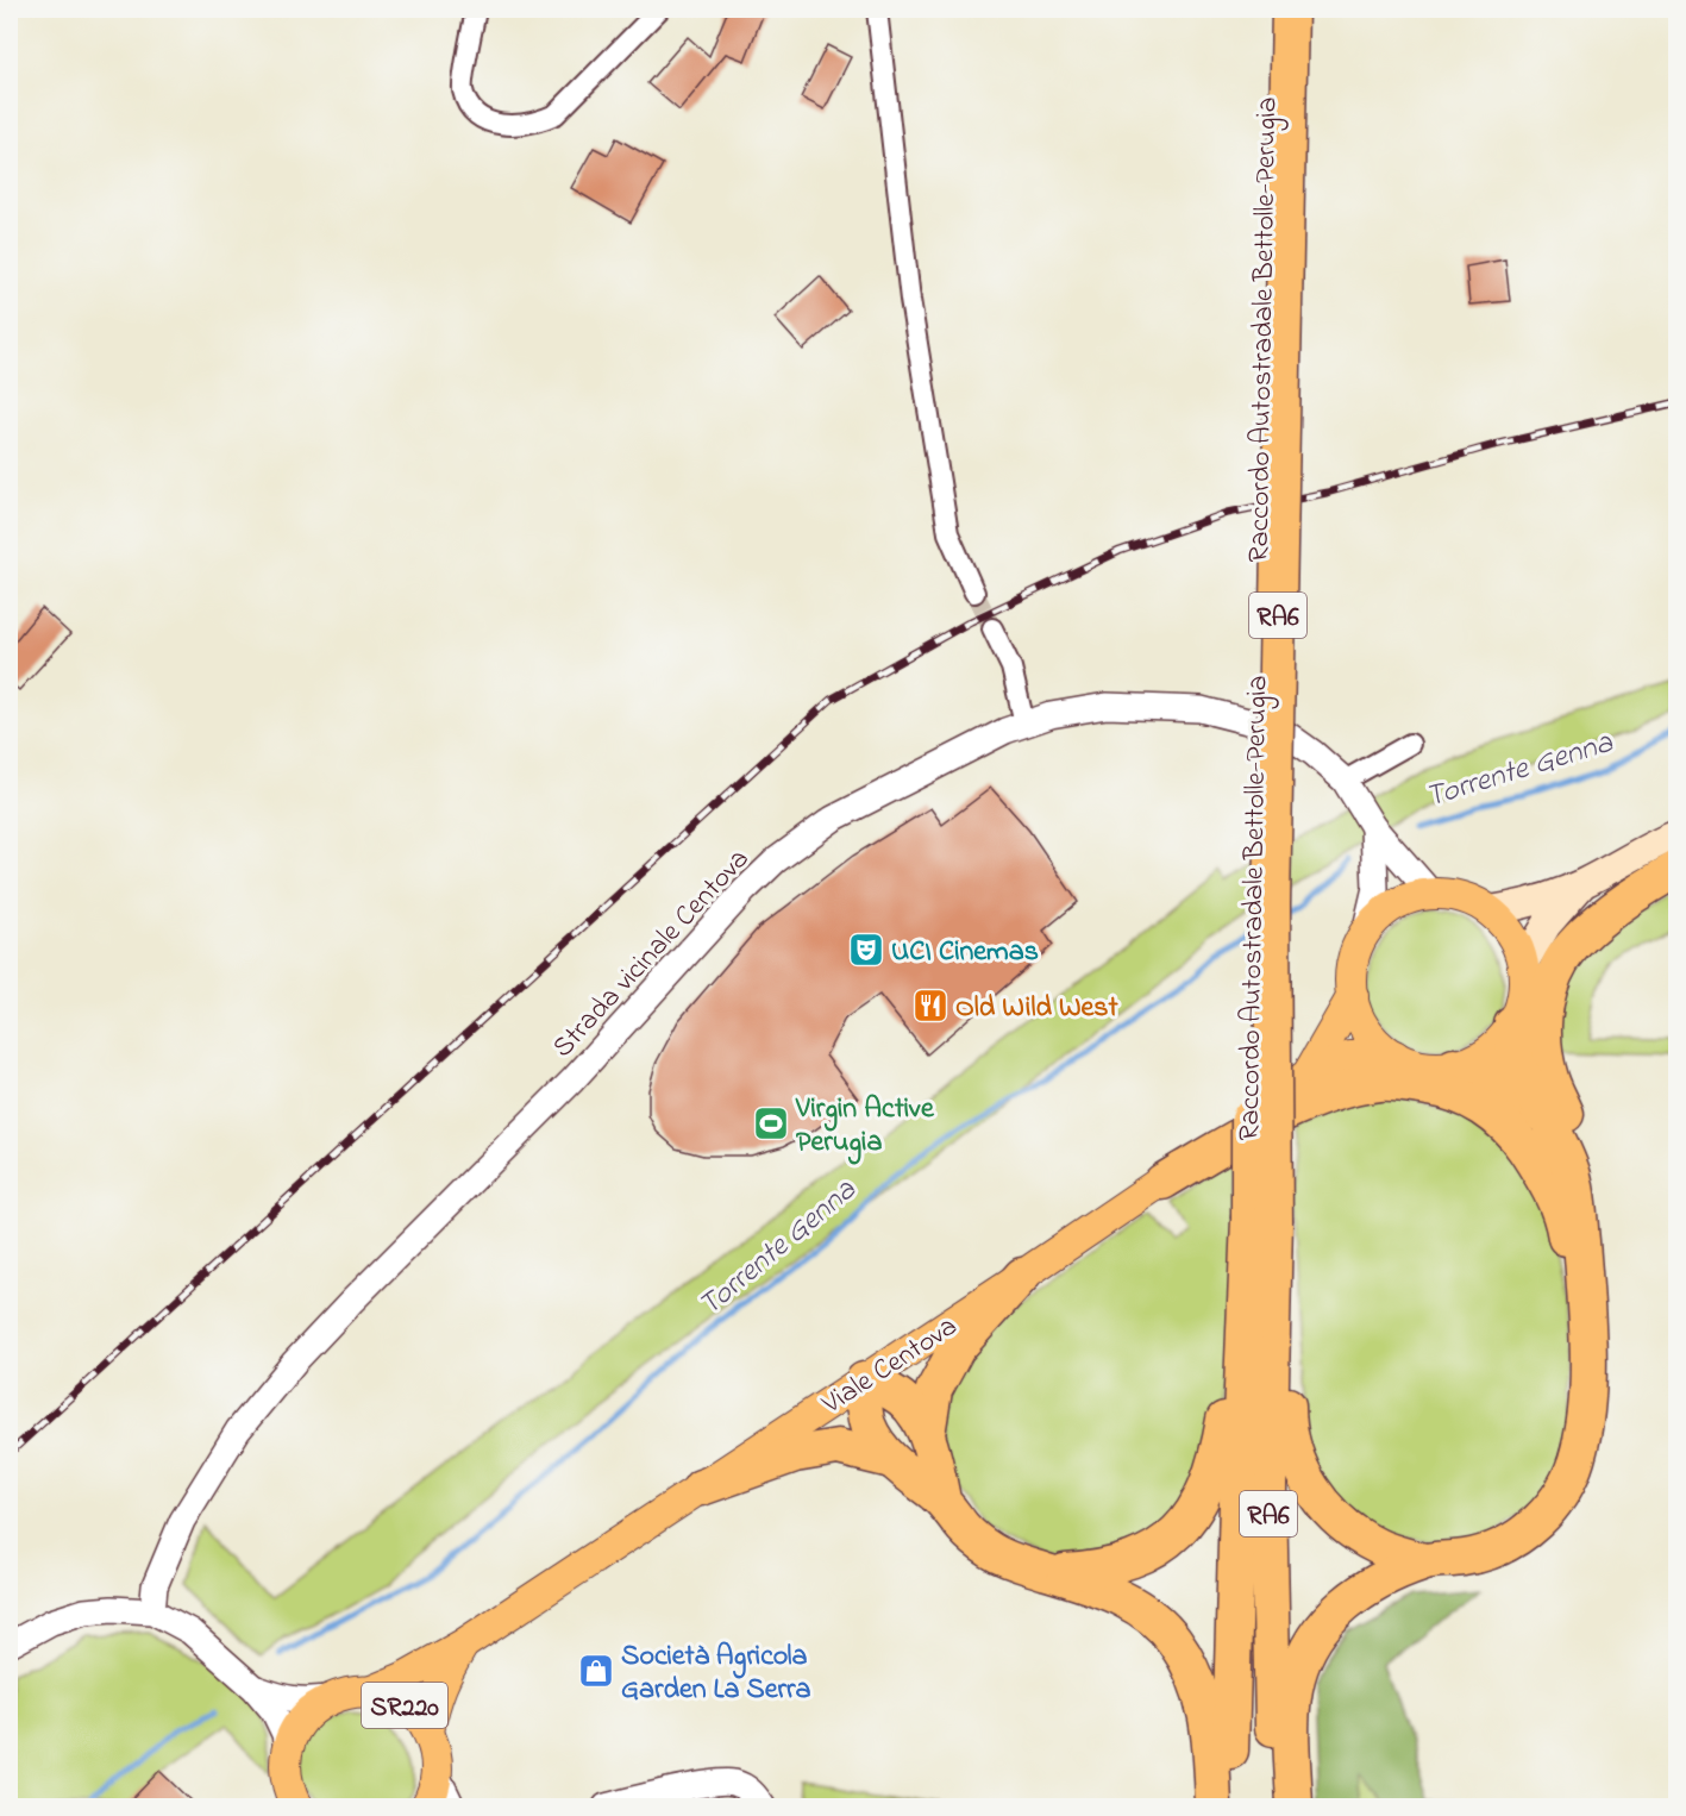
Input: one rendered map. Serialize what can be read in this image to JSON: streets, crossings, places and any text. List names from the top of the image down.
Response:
{
  "streets": {
    "highway": ["Raccordo Autostradale Bettolle-Perugia", "RA6"],
    "main road": ["Viale Centova", "SR220"],
    "street": ["Strada vicinale Centova"]
  },
  "crossings": [
    ["Raccordo Autostradale Bettolle-Perugia", "RA6"],
    ["Strada vicinale Centova", "SR220"],
    ["Viale Centova", "SR220"]
  ],
  "water": ["Torrente Genna"],
  "places": {
    "theatre": ["UCI Cinemas"],
    "restaurant": ["Old Wild West"],
    "sports": ["Virgin Active Perugia"],
    "shop": ["Società Agricola Garden La Serra"]
  }
}
